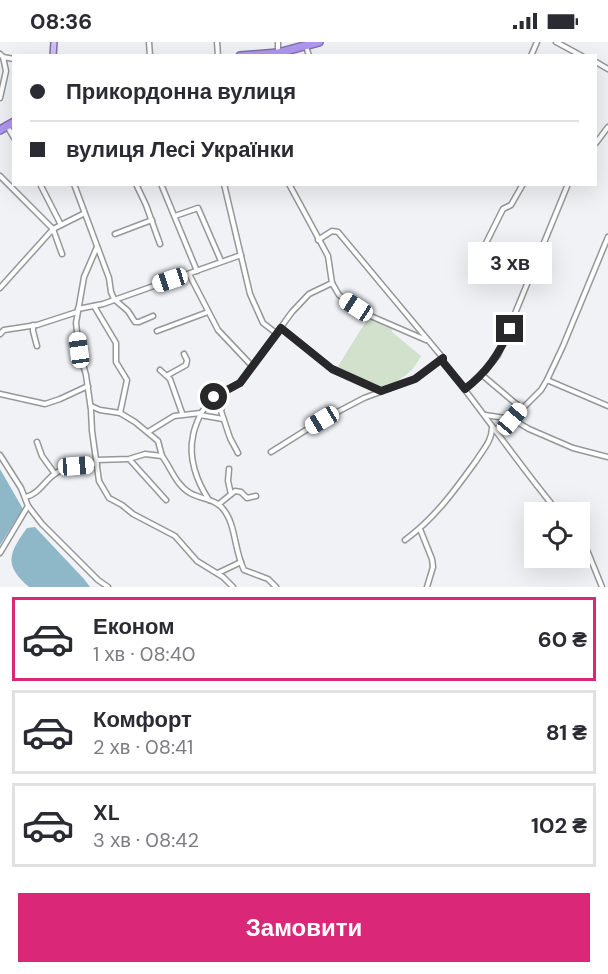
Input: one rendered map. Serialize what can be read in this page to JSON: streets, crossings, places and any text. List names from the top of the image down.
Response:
{
  "page": {
    "status": "08:36",
    "banner": ["Прикордонна вулиця", "вулиця Лесі Українки"],
    "bubble": "3 хв",
    "list": [
      {
        "name": "Економ",
        "note": "1 хв · 08:40",
        "value": "60 ₴"
      },
      {
        "name": "Комфорт",
        "note": "2 хв · 08:41",
        "value": "81 ₴"
      },
      {
        "name": "XL",
        "note": "3 хв · 08:42",
        "value": "102 ₴"
      }
    ],
    "buttons": "Замовити"
  }
}
